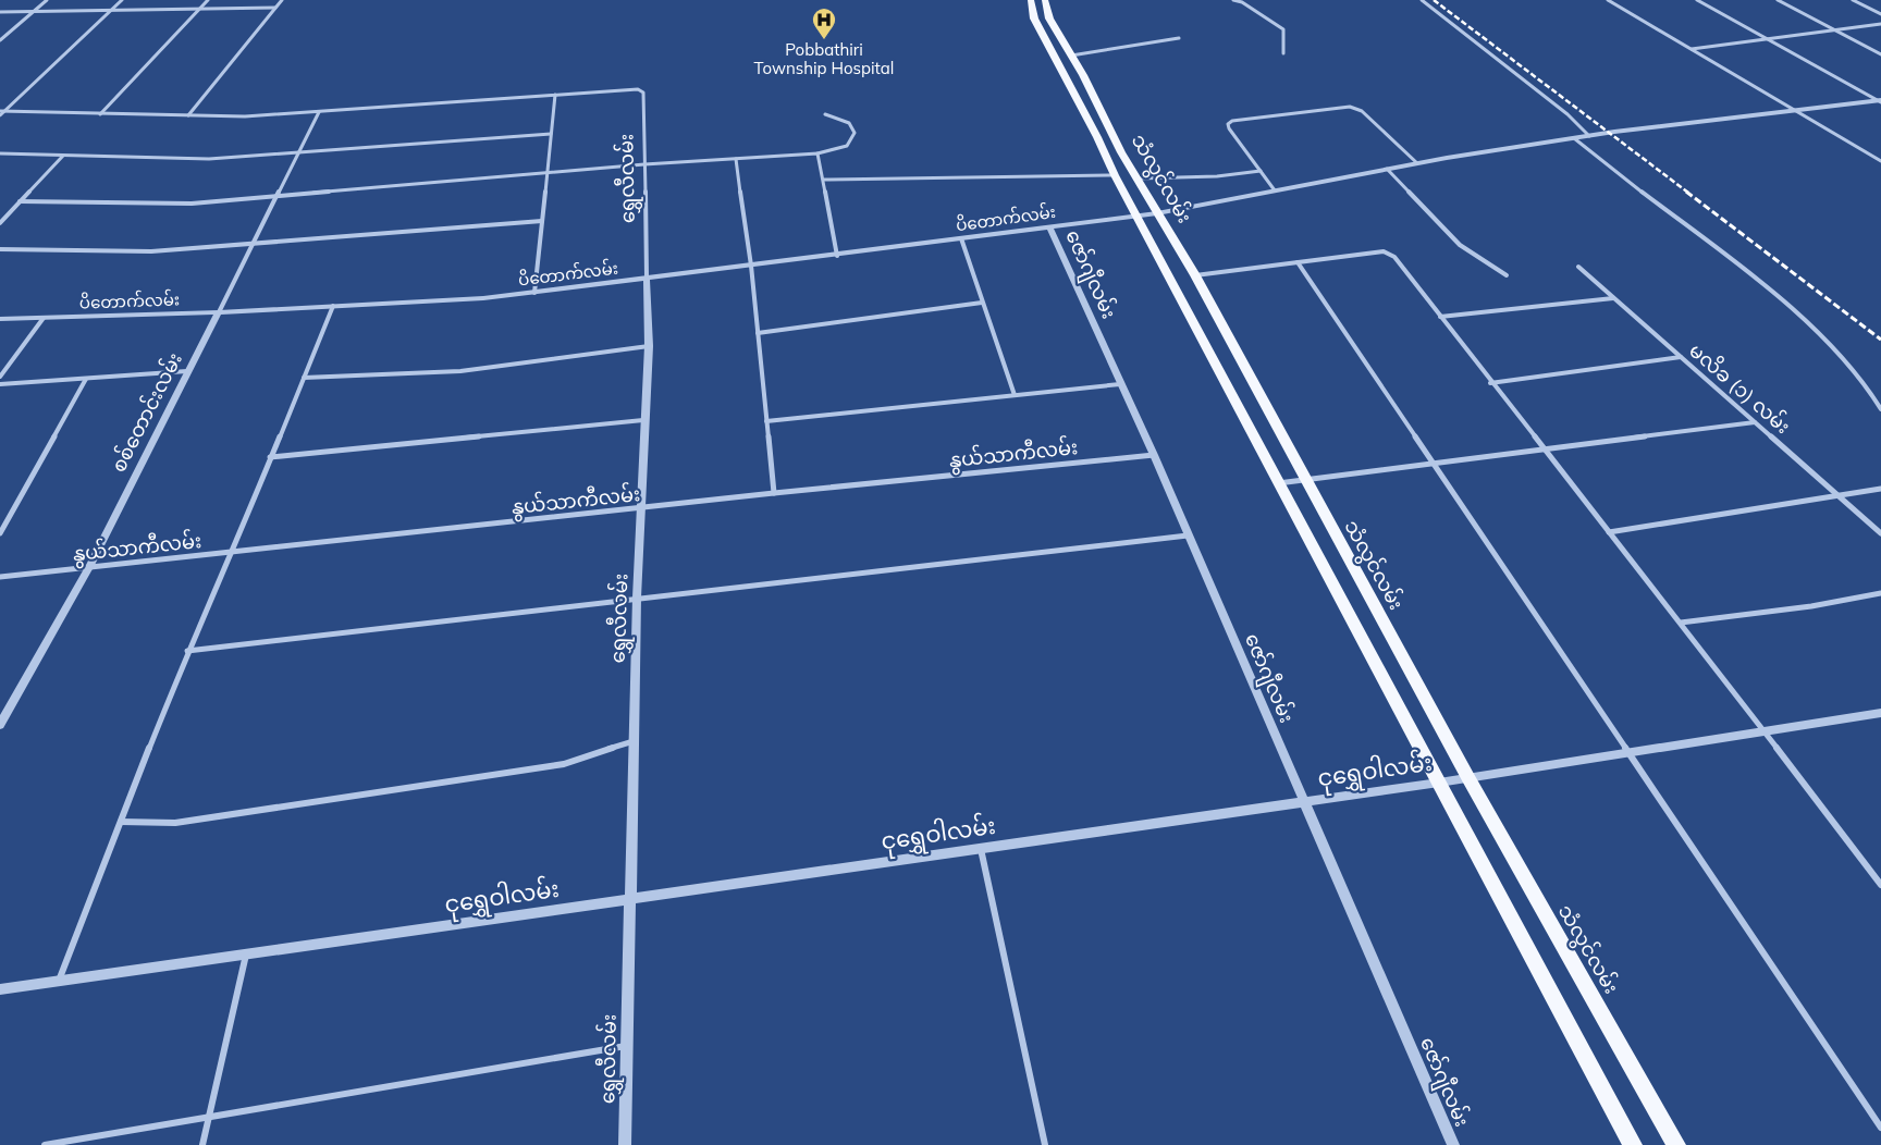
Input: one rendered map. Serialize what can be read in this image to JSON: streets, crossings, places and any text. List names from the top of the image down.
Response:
{
  "streets": {
    "main road": ["သံလွင်လမ်း"],
    "street": [
      "ရွှေလီလမ်း",
      "ပိတောက်လမ်း",
      "ဇော်ဂျီလမ်း",
      "မလိခ (၁) လမ်း",
      "စစ်တောင်းလမ်း",
      "နွယ်သာကီလမ်း",
      "ငုရွှေဝါလမ်း"
    ]
  },
  "crossings": [
    ["ရွှေလီလမ်း", "ပိတောက်လမ်း"],
    ["ရွှေလီလမ်း", "နွယ်သာကီလမ်း"],
    ["ရွှေလီလမ်း", "ငုရွှေဝါလမ်း"],
    ["သံလွင်လမ်း", "ပိတောက်လမ်း"],
    ["သံလွင်လမ်း", "ငုရွှေဝါလမ်း"],
    ["ပိတောက်လမ်း", "ဇော်ဂျီလမ်း"],
    ["ပိတောက်လမ်း", "စစ်တောင်းလမ်း"],
    ["ဇော်ဂျီလမ်း", "နွယ်သာကီလမ်း"],
    ["ဇော်ဂျီလမ်း", "ငုရွှေဝါလမ်း"],
    ["စစ်တောင်းလမ်း", "နွယ်သာကီလမ်း"]
  ],
  "places": {
    "hospital": ["Pobbathiri Township Hospital"]
  }
}
